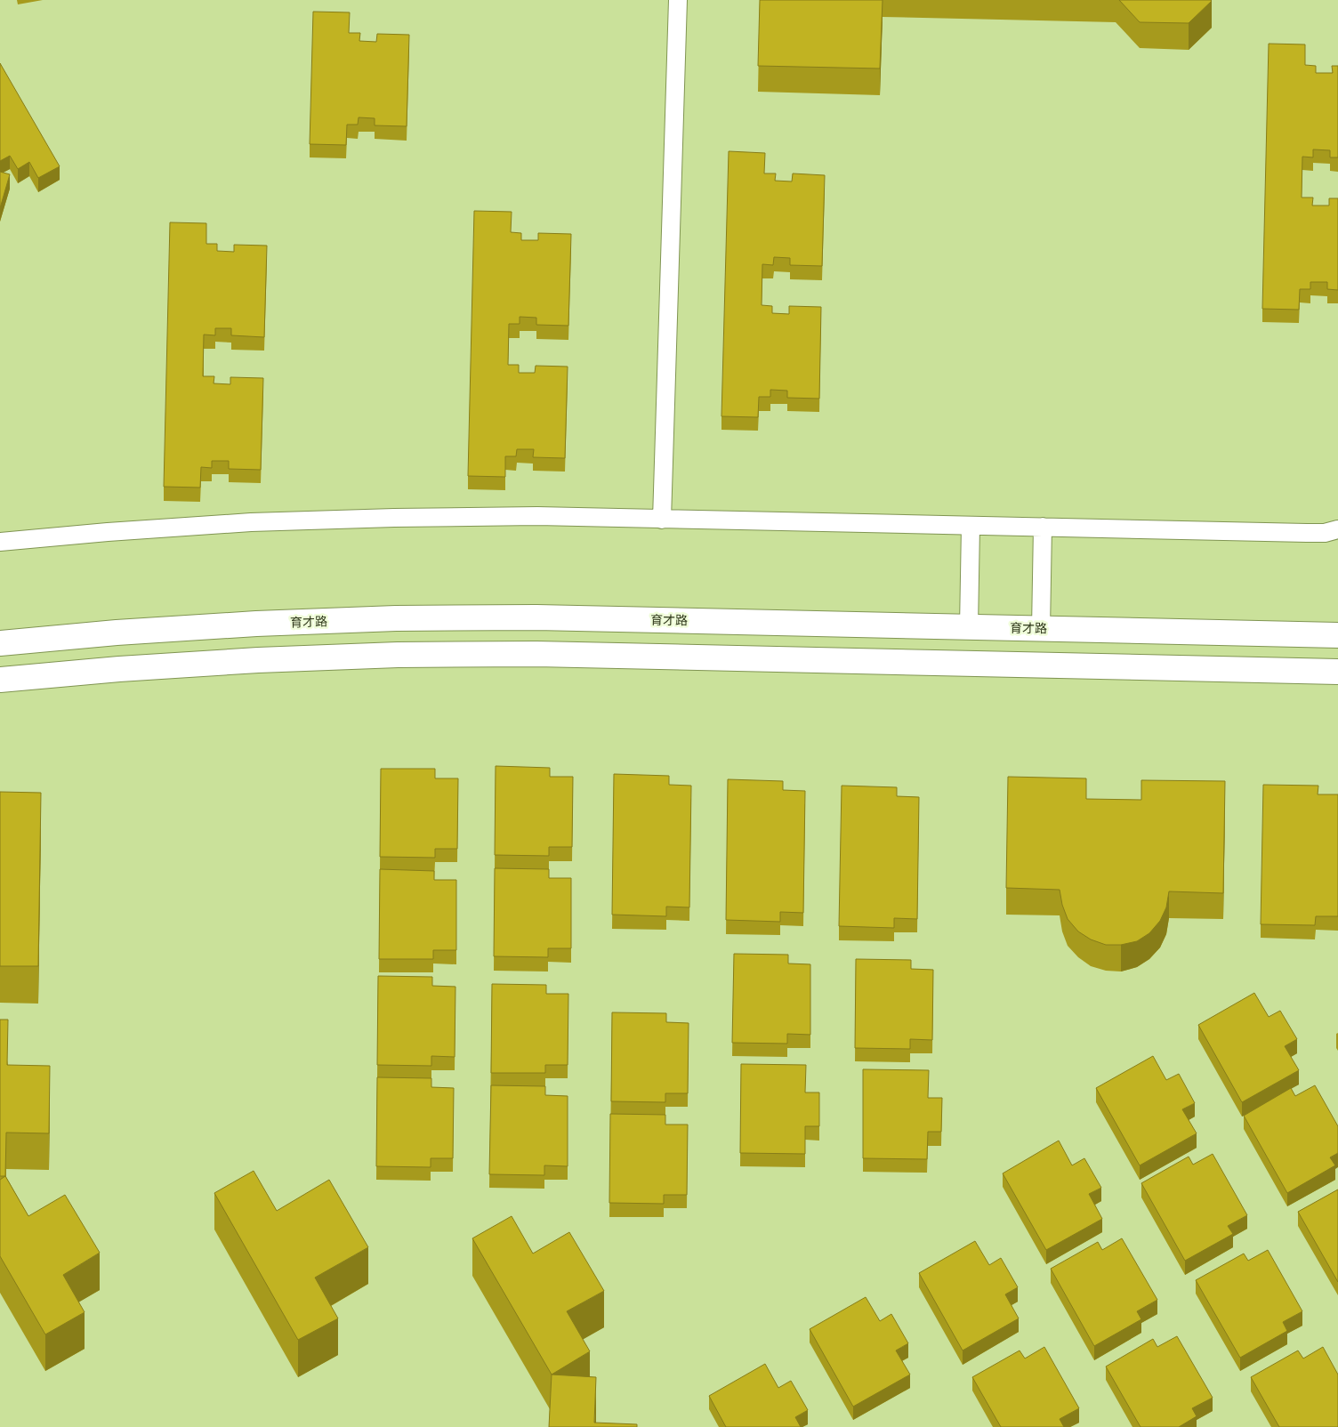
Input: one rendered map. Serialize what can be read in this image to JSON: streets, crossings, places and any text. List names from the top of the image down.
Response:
{
  "streets": {
    "street": ["育才路"]
  }
}
